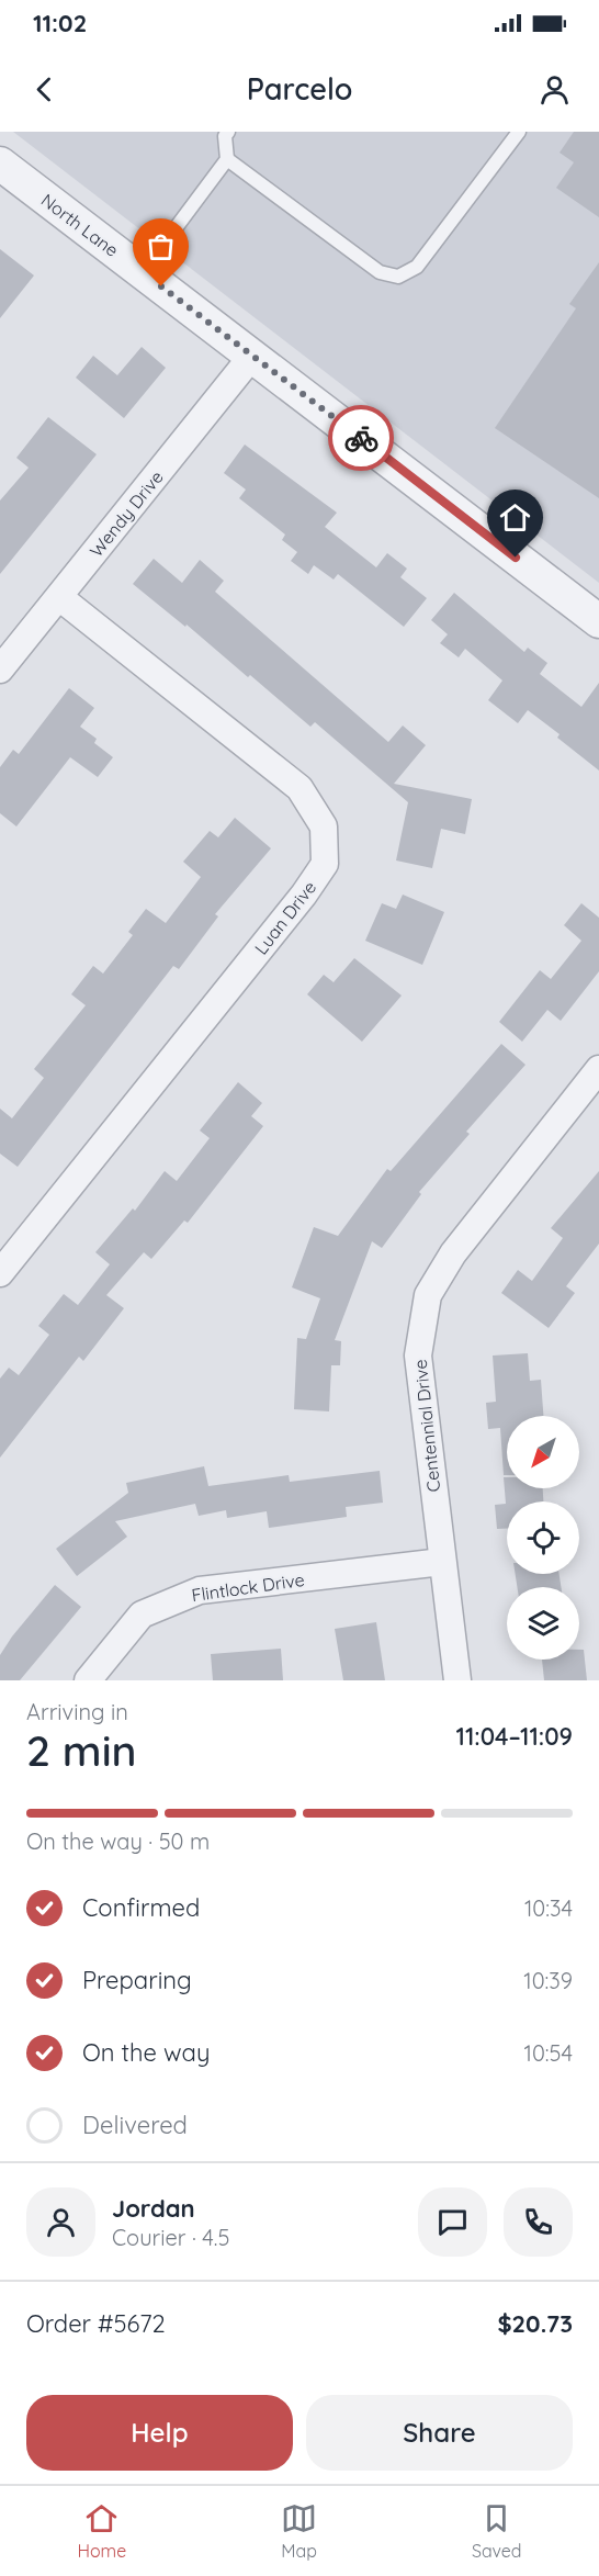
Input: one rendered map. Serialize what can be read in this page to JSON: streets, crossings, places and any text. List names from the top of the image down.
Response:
{
  "streets": {
    "street": [
      "North Lane",
      "Wendy Drive",
      "Luan Drive",
      "Centennial Drive",
      "Flintlock Drive"
    ]
  },
  "crossings": [
    ["North Lane", "Wendy Drive"],
    ["Wendy Drive", "Luan Drive"],
    ["Centennial Drive", "Flintlock Drive"]
  ],
  "north": "bottom left",
  "page": {
    "status": "11:02",
    "header": "Parcelo",
    "heading": ["2 min", "Arriving in", "11:04–11:09"],
    "panel": [
      "Jordan",
      "Courier · 4.5",
      "Order #5672",
      "$20.73"
    ],
    "bar": "On the way · 50 m",
    "list": [
      ["Confirmed", "10:34"],
      ["Preparing", "10:39"],
      ["On the way", "10:54"],
      "Delivered"
    ],
    "buttons": ["Help", "Share"],
    "tabs": ["Home", "Map", "Saved"]
  }
}
